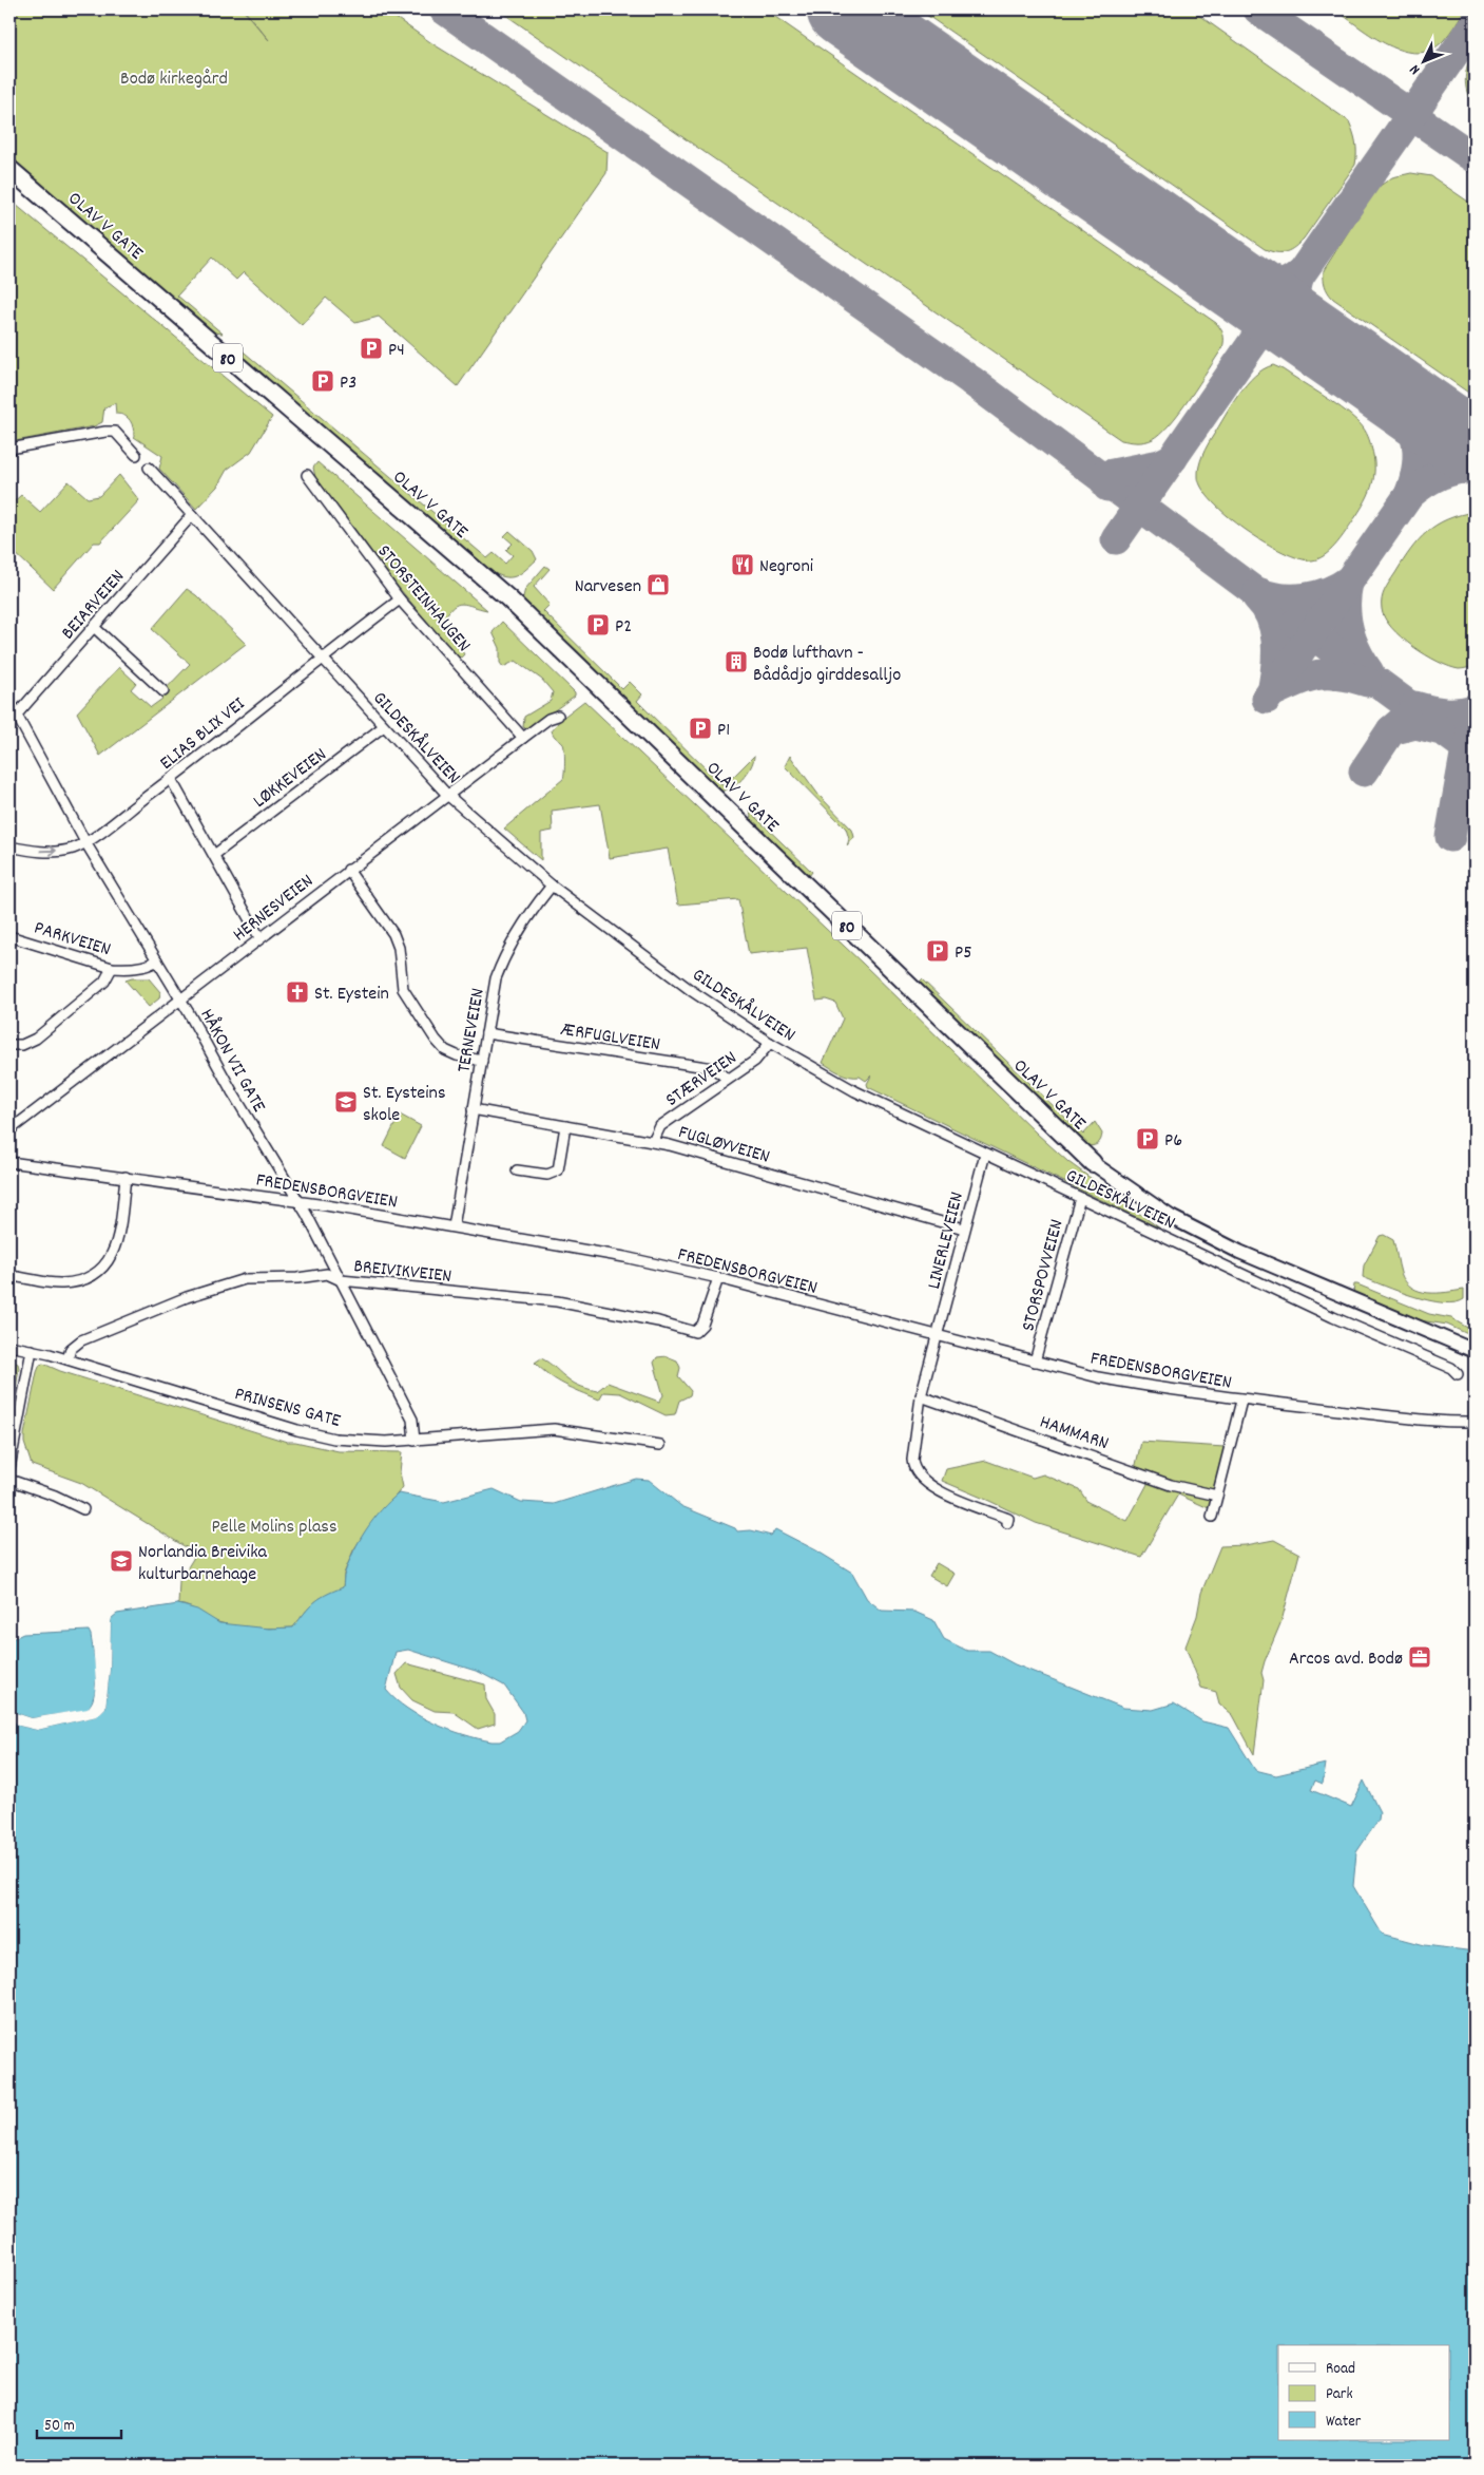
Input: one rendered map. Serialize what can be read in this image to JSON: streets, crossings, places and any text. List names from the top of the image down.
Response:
{
  "streets": {
    "highway": ["OLAV V GATE", "80"],
    "street": [
      "STORSTEINHAUGEN",
      "BEIARVEIEN",
      "ELIAS BLIX VEI",
      "GILDESKÅLVEIEN",
      "LØKKEVEIEN",
      "HERNESVEIEN",
      "PARKVEIEN",
      "TERNEVEIEN",
      "ÆRFUGLVEIEN",
      "HÅKON VII GATE",
      "STÆRVEIEN",
      "FUGLØYVEIEN",
      "FREDENSBORGVEIEN",
      "LINERLEVEIEN",
      "BREIVIKVEIEN",
      "STORSPOVVEIEN",
      "PRINSENS GATE",
      "HAMMARN"
    ]
  },
  "crossings": [
    ["STORSTEINHAUGEN", "ELIAS BLIX VEI"],
    ["STORSTEINHAUGEN", "HERNESVEIEN"],
    ["BEIARVEIEN", "GILDESKÅLVEIEN"],
    ["BEIARVEIEN", "HÅKON VII GATE"],
    ["ELIAS BLIX VEI", "GILDESKÅLVEIEN"],
    ["ELIAS BLIX VEI", "HÅKON VII GATE"],
    ["GILDESKÅLVEIEN", "LØKKEVEIEN"],
    ["GILDESKÅLVEIEN", "HERNESVEIEN"],
    ["GILDESKÅLVEIEN", "TERNEVEIEN"],
    ["GILDESKÅLVEIEN", "STÆRVEIEN"],
    ["GILDESKÅLVEIEN", "LINERLEVEIEN"],
    ["GILDESKÅLVEIEN", "STORSPOVVEIEN"],
    ["HERNESVEIEN", "HÅKON VII GATE"],
    ["PARKVEIEN", "HÅKON VII GATE"],
    ["TERNEVEIEN", "ÆRFUGLVEIEN"],
    ["TERNEVEIEN", "FUGLØYVEIEN"],
    ["TERNEVEIEN", "FREDENSBORGVEIEN"],
    ["ÆRFUGLVEIEN", "STÆRVEIEN"],
    ["HÅKON VII GATE", "FREDENSBORGVEIEN"],
    ["HÅKON VII GATE", "BREIVIKVEIEN"],
    ["HÅKON VII GATE", "PRINSENS GATE"],
    ["STÆRVEIEN", "FUGLØYVEIEN"],
    ["FUGLØYVEIEN", "LINERLEVEIEN"],
    ["FREDENSBORGVEIEN", "LINERLEVEIEN"],
    ["FREDENSBORGVEIEN", "BREIVIKVEIEN"],
    ["FREDENSBORGVEIEN", "STORSPOVVEIEN"],
    ["BREIVIKVEIEN", "PRINSENS GATE"]
  ],
  "parks": ["Bodø kirkegård", "Pelle Molins plass"],
  "places": {
    "parking": [
      "P4",
      "P3",
      "P2",
      "P1",
      "P5",
      "P6"
    ],
    "restaurant": ["Negroni"],
    "shop": ["Narvesen"],
    "building": ["Bodø lufthavn - Bådådjo girddesalljo"],
    "church": ["St. Eystein"],
    "school or university": ["St. Eysteins skole", "Norlandia Breivika kulturbarnehage"],
    "office": ["Arcos avd. Bodø"]
  },
  "legend": ["Road", "Park", "Water"],
  "scale_bar": "50 m",
  "north": "bottom left"
}
